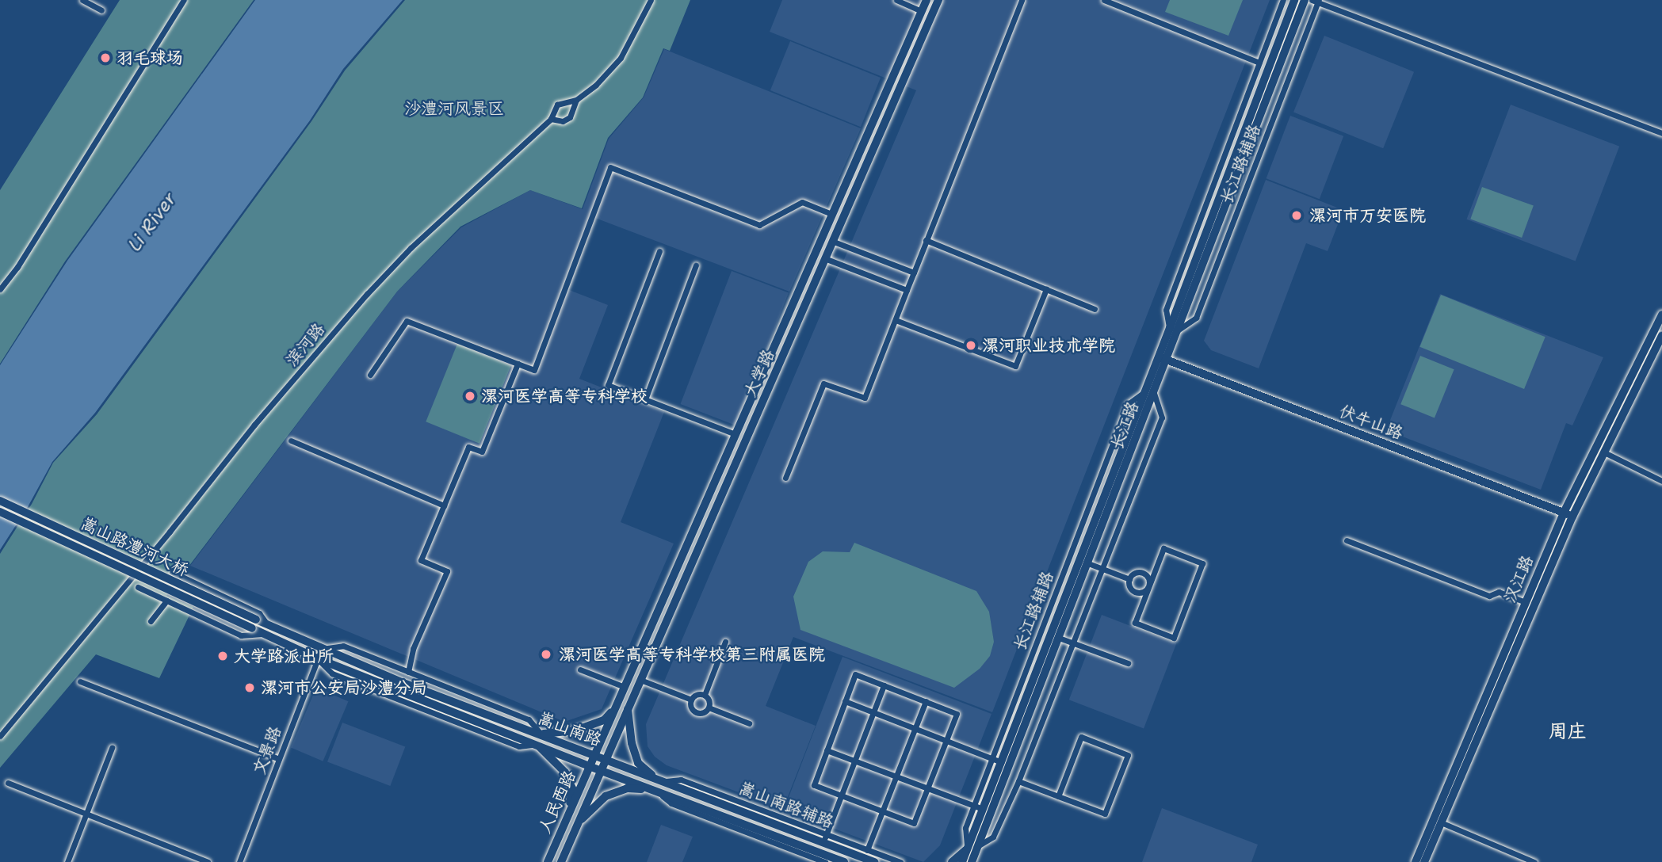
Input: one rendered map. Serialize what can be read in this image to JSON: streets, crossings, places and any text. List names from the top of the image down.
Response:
{
  "streets": {
    "main road": [
      "大学路",
      "伏牛山路",
      "长江路",
      "嵩山路澧河大桥",
      "汉江路",
      "嵩山南路",
      "人民西路"
    ],
    "street": [
      "长江路辅路",
      "滨河路",
      "文景路",
      "嵩山南路辅路"
    ]
  },
  "crossings": [
    ["长江路辅路", "长江路"],
    ["大学路", "嵩山南路"],
    ["大学路", "人民西路"],
    ["伏牛山路", "长江路"],
    ["伏牛山路", "汉江路"],
    ["嵩山路澧河大桥", "嵩山南路"],
    ["嵩山南路", "文景路"],
    ["嵩山南路", "人民西路"],
    ["嵩山南路", "嵩山南路辅路"]
  ],
  "districts": ["周庄"],
  "water": ["Li River"],
  "parks": ["沙澧河风景区"],
  "places": [
    "羽毛球场",
    "漯河市万安医院",
    "漯河职业技术学院",
    "漯河医学高等专科学校",
    "漯河医学高等专科学校第三附属医院",
    "大学路派出所",
    "漯河市公安局沙澧分局"
  ]
}
